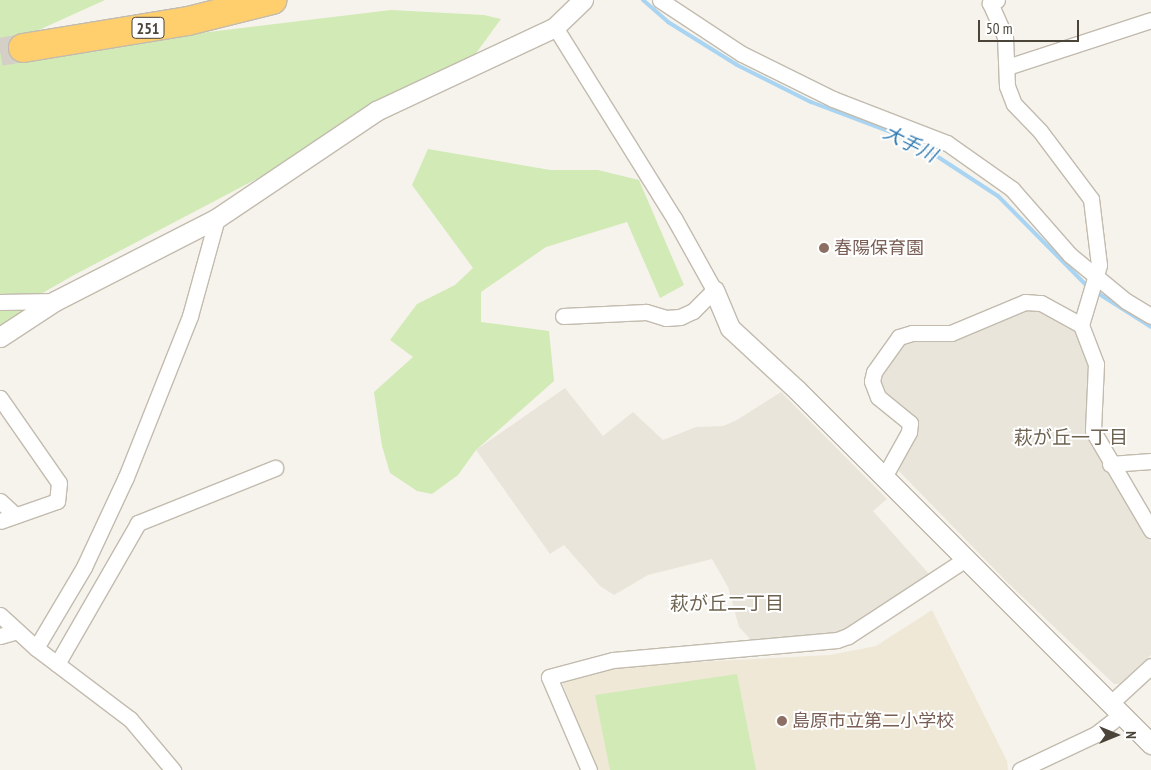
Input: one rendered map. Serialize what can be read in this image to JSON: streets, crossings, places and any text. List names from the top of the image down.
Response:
{
  "streets": {
    "highway": ["251"]
  },
  "districts": ["萩が丘一丁目", "萩が丘二丁目"],
  "water": ["大手川"],
  "places": ["春陽保育園", "島原市立第二小学校"],
  "scale_bar": "50 m",
  "north": "right"
}
